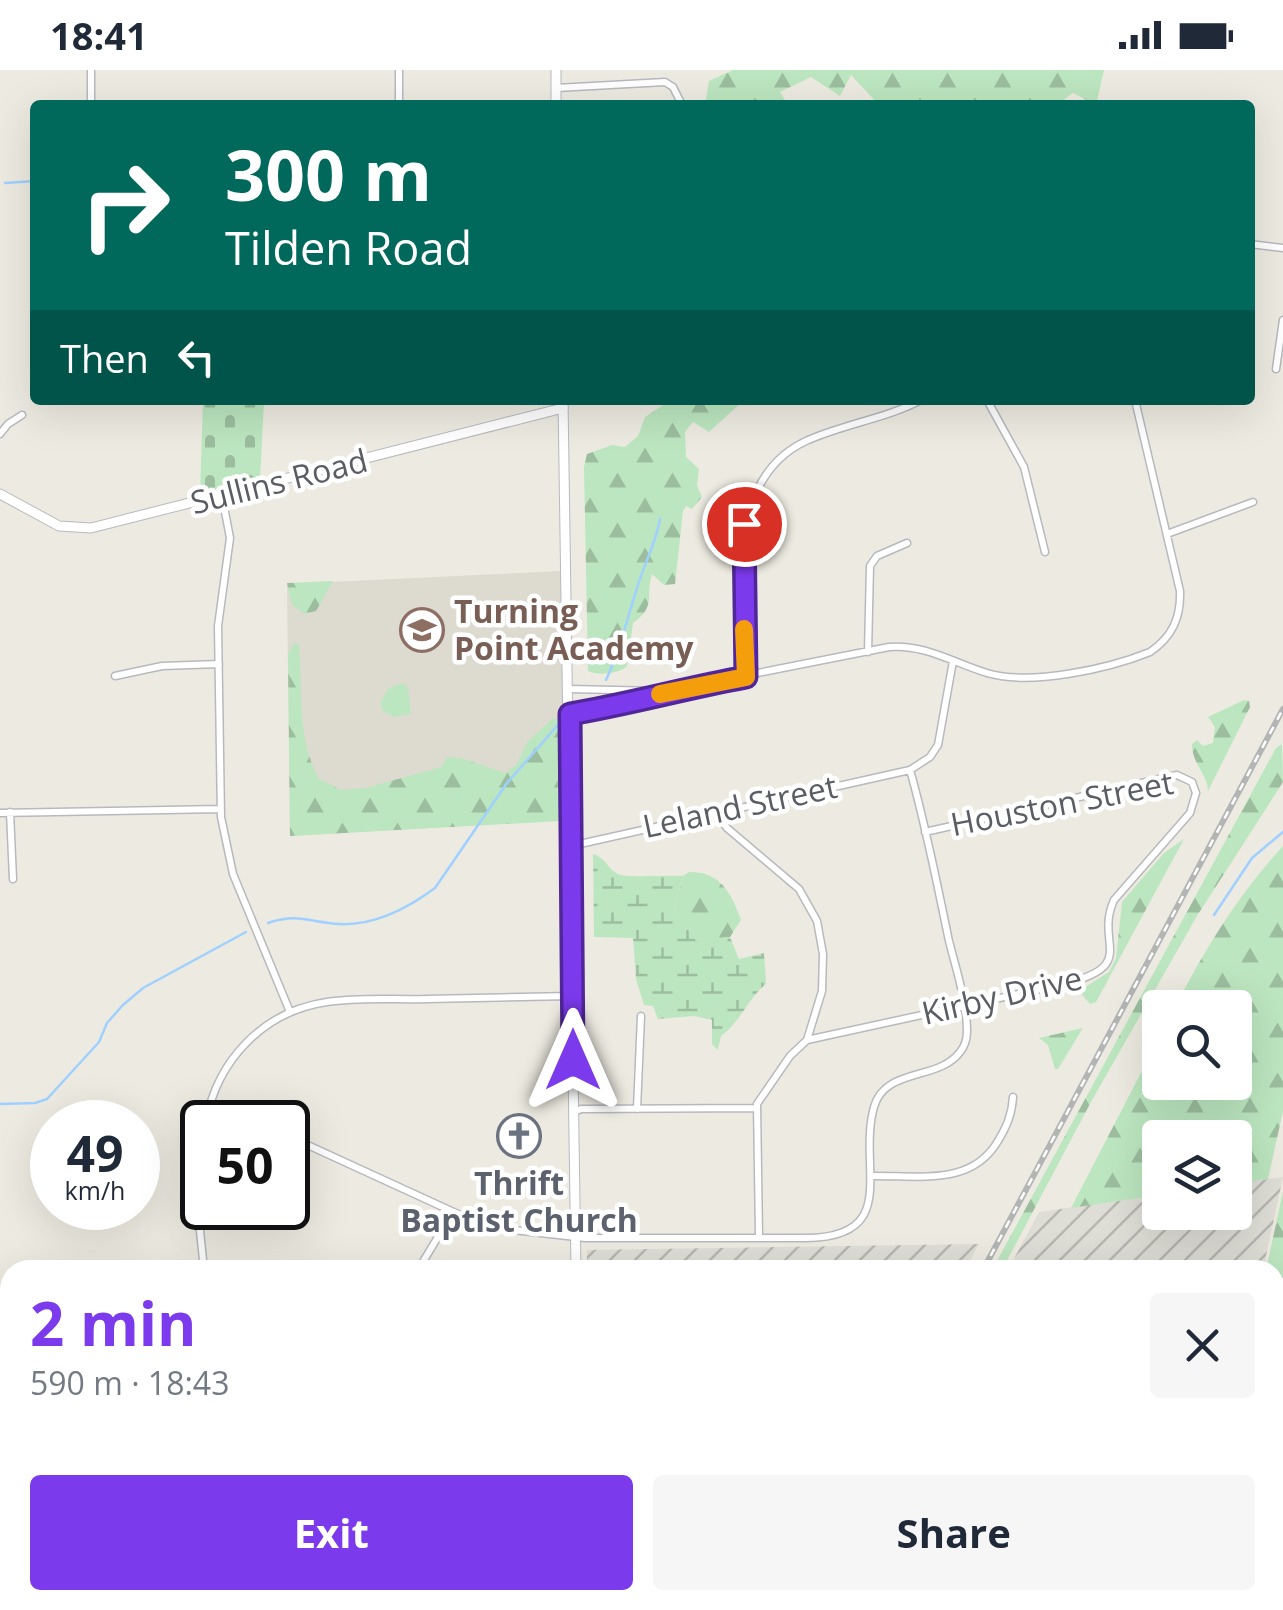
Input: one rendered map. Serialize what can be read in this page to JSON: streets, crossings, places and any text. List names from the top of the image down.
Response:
{
  "streets": {
    "main road": ["Sullins Road"],
    "street": ["Houston Street", "Leland Street", "Kirby Drive"]
  },
  "crossings": [
    ["Houston Street", "Kirby Drive"],
    ["Leland Street", "Kirby Drive"]
  ],
  "places": {
    "school or university": ["Turning Point Academy"],
    "church": ["Thrift Baptist Church"]
  },
  "page": {
    "status": "18:41",
    "turn": ["300 m", "Tilden Road"],
    "then": "Then",
    "speed": "49 km/h",
    "limit": "50",
    "heading": ["2 min", "590 m · 18:43"],
    "buttons": ["Exit", "Share"]
  }
}
